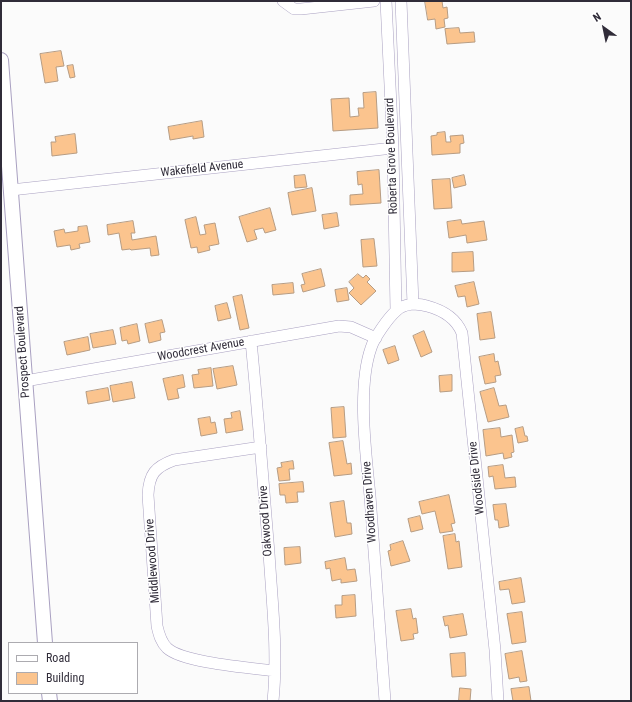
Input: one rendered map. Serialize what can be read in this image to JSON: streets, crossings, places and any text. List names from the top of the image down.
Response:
{
  "streets": {
    "main road": ["Prospect Boulevard"],
    "street": [
      "Roberta Grove Boulevard",
      "Wakefield Avenue",
      "Woodcrest Avenue",
      "Woodside Drive",
      "Woodhaven Drive",
      "Oakwood Drive",
      "Middlewood Drive"
    ]
  },
  "crossings": [
    ["Roberta Grove Boulevard", "Wakefield Avenue"],
    ["Roberta Grove Boulevard", "Woodside Drive"],
    ["Roberta Grove Boulevard", "Woodhaven Drive"],
    ["Wakefield Avenue", "Prospect Boulevard"],
    ["Woodcrest Avenue", "Prospect Boulevard"],
    ["Woodcrest Avenue", "Woodhaven Drive"],
    ["Woodcrest Avenue", "Oakwood Drive"],
    ["Woodside Drive", "Woodhaven Drive"],
    ["Oakwood Drive", "Middlewood Drive"]
  ],
  "legend": ["Road", "Building"],
  "north": "top left"
}
